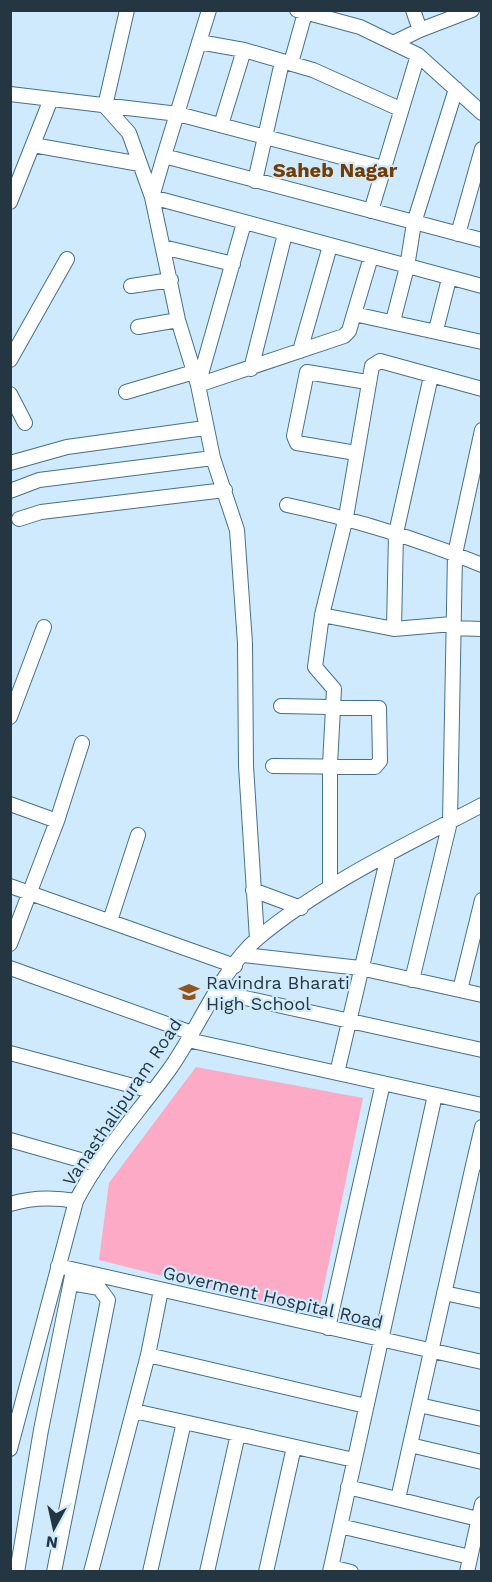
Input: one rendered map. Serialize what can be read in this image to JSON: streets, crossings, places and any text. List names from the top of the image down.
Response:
{
  "streets": {
    "street": ["Vanasthalipuram Road", "Goverment Hospital Road"]
  },
  "crossings": [
    ["Vanasthalipuram Road", "Goverment Hospital Road"]
  ],
  "districts": ["Saheb Nagar"],
  "places": {
    "school or university": ["Ravindra Bharati High School"]
  },
  "north": "bottom"
}
